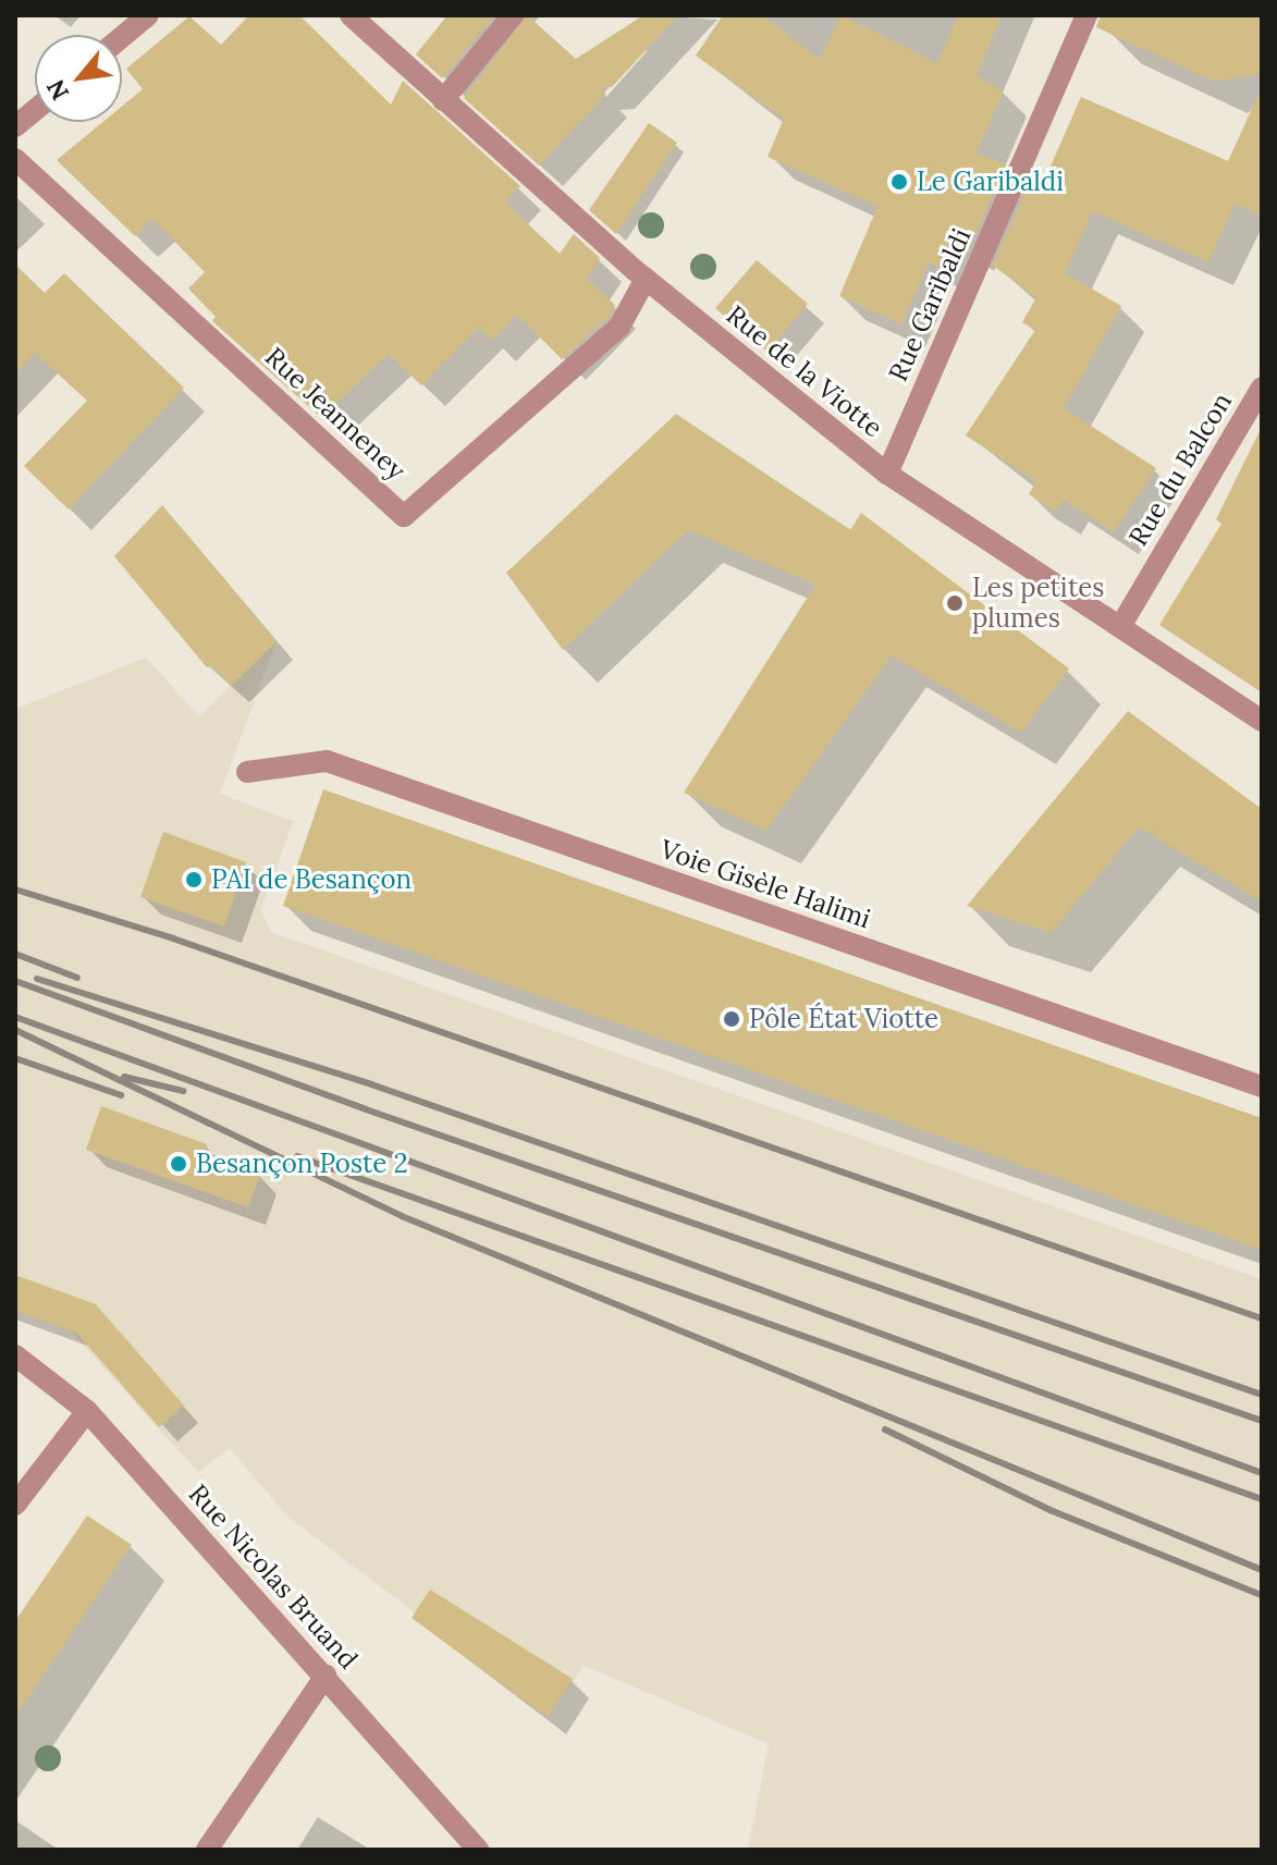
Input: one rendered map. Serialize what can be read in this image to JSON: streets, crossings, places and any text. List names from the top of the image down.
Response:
{
  "streets": {
    "street": [
      "Rue Garibaldi",
      "Rue de la Viotte",
      "Rue Jeanneney",
      "Rue du Balcon",
      "Voie Gisèle Halimi",
      "Rue Nicolas Bruand"
    ]
  },
  "crossings": [
    ["Rue Garibaldi", "Rue de la Viotte"],
    ["Rue de la Viotte", "Rue Jeanneney"],
    ["Rue de la Viotte", "Rue du Balcon"]
  ],
  "places": [
    "Le Garibaldi",
    "Les petites plumes",
    "PAI de Besançon",
    "Pôle État Viotte",
    "Besançon Poste 2"
  ],
  "north": "bottom left"
}
